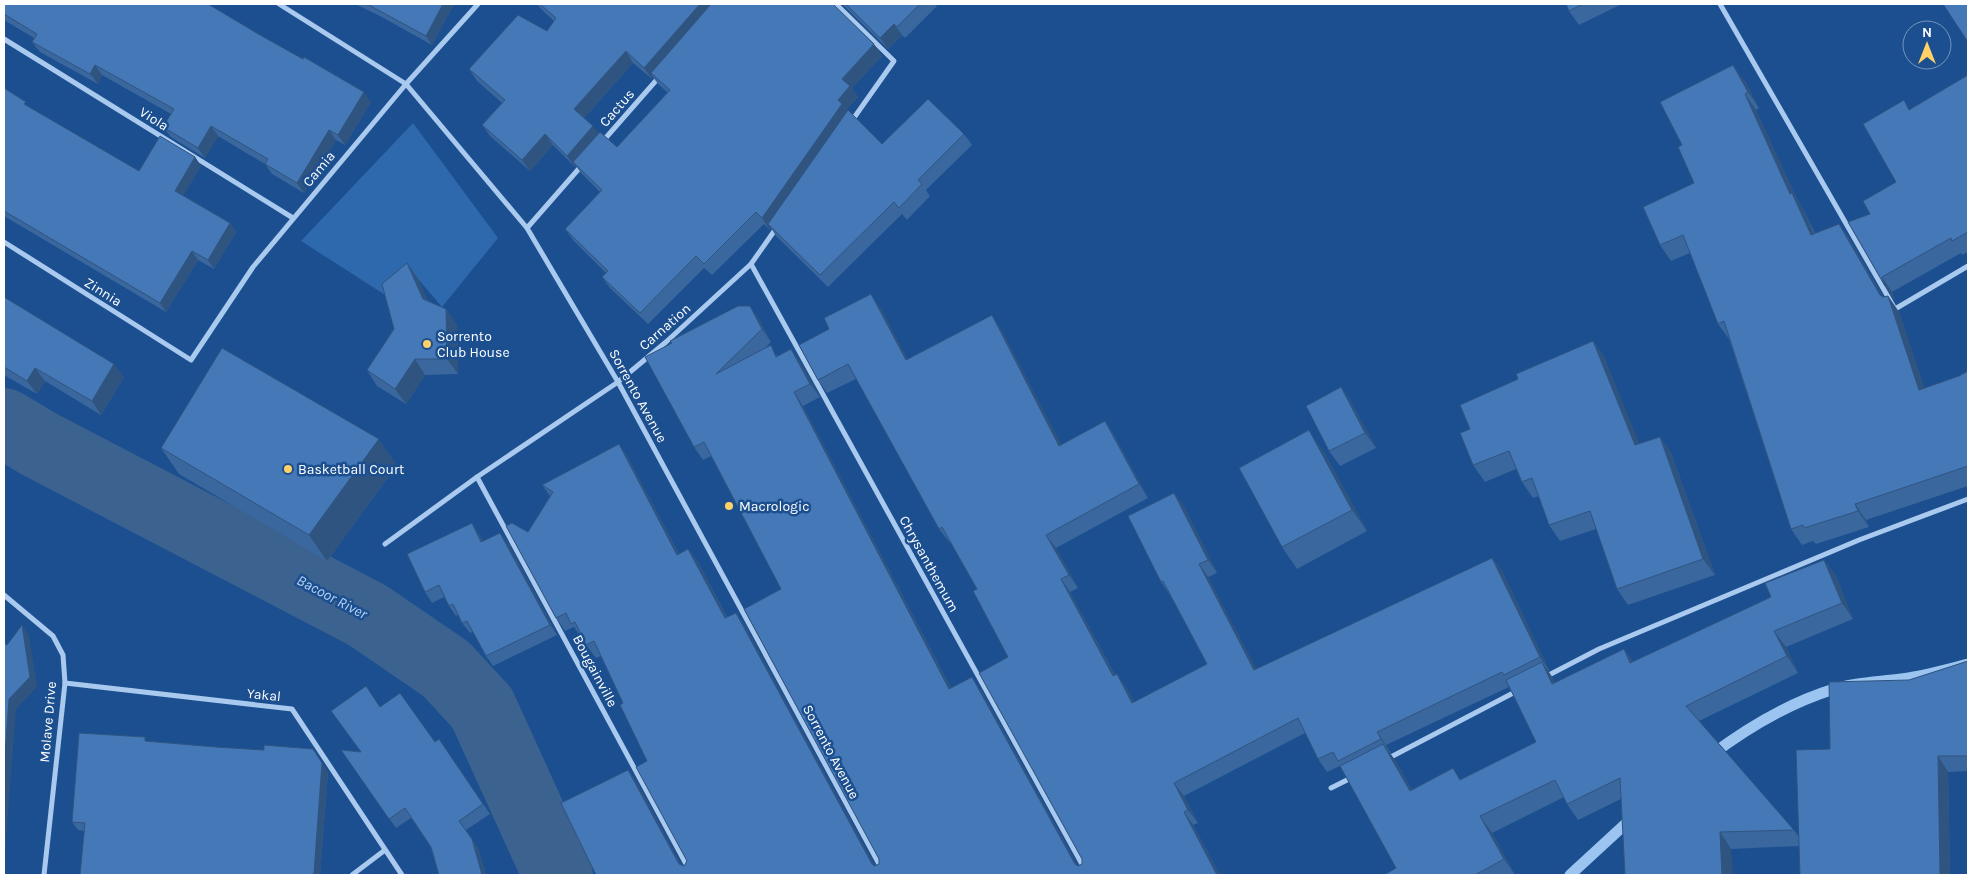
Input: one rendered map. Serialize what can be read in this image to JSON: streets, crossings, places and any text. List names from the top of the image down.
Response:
{
  "streets": {
    "street": [
      "Cactus",
      "Viola",
      "Camia",
      "Zinnia",
      "Carnation",
      "Sorrento Avenue",
      "Chrysanthemum",
      "Bougainville",
      "Yakal",
      "Molave Drive"
    ]
  },
  "crossings": [
    ["Viola", "Camia"],
    ["Camia", "Zinnia"],
    ["Camia", "Sorrento Avenue"],
    ["Carnation", "Sorrento Avenue"],
    ["Carnation", "Chrysanthemum"],
    ["Carnation", "Bougainville"],
    ["Yakal", "Molave Drive"]
  ],
  "water": ["Bacoor River"],
  "places": ["Sorrento Club House", "Basketball Court", "Macrologic"],
  "north": "top"
}
